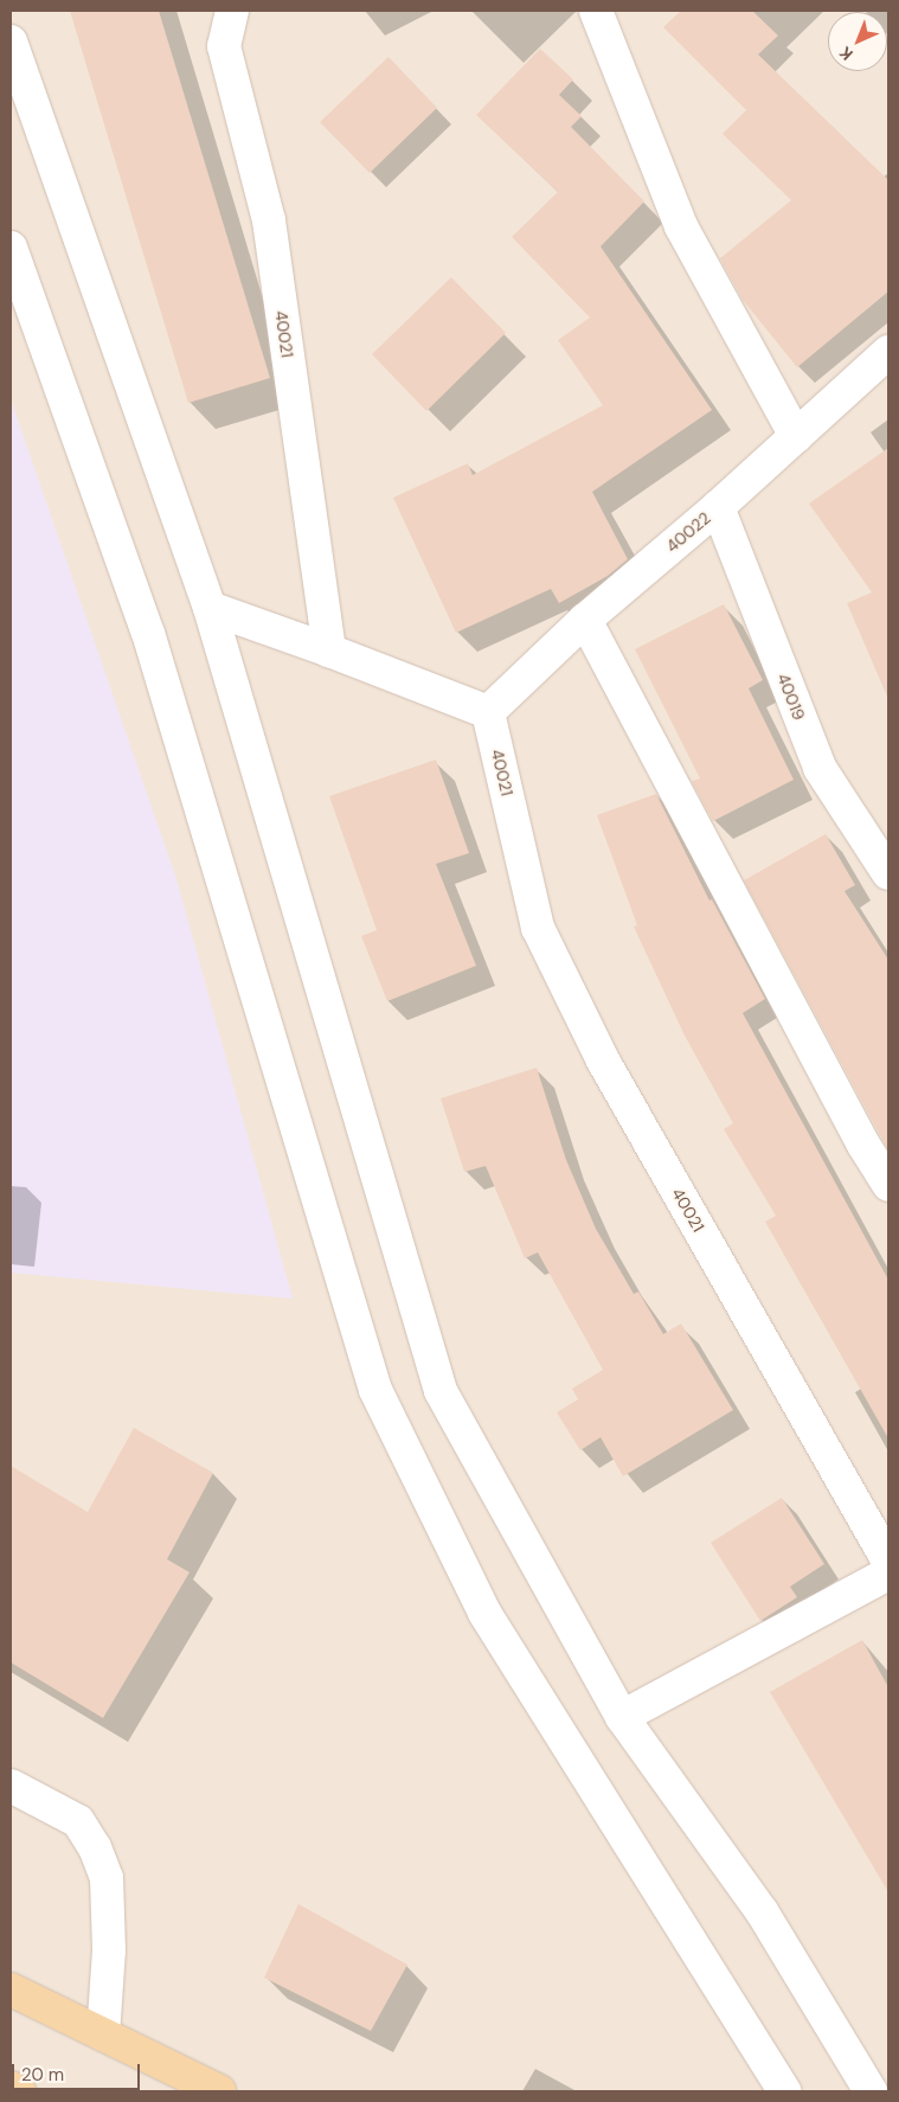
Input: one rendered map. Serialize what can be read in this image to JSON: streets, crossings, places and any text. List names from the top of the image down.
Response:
{
  "streets": {
    "street": ["40021", "40022", "40019"]
  },
  "crossings": [
    ["40021", "40022"],
    ["40022", "40019"]
  ],
  "scale_bar": "20 m",
  "north": "bottom left"
}
